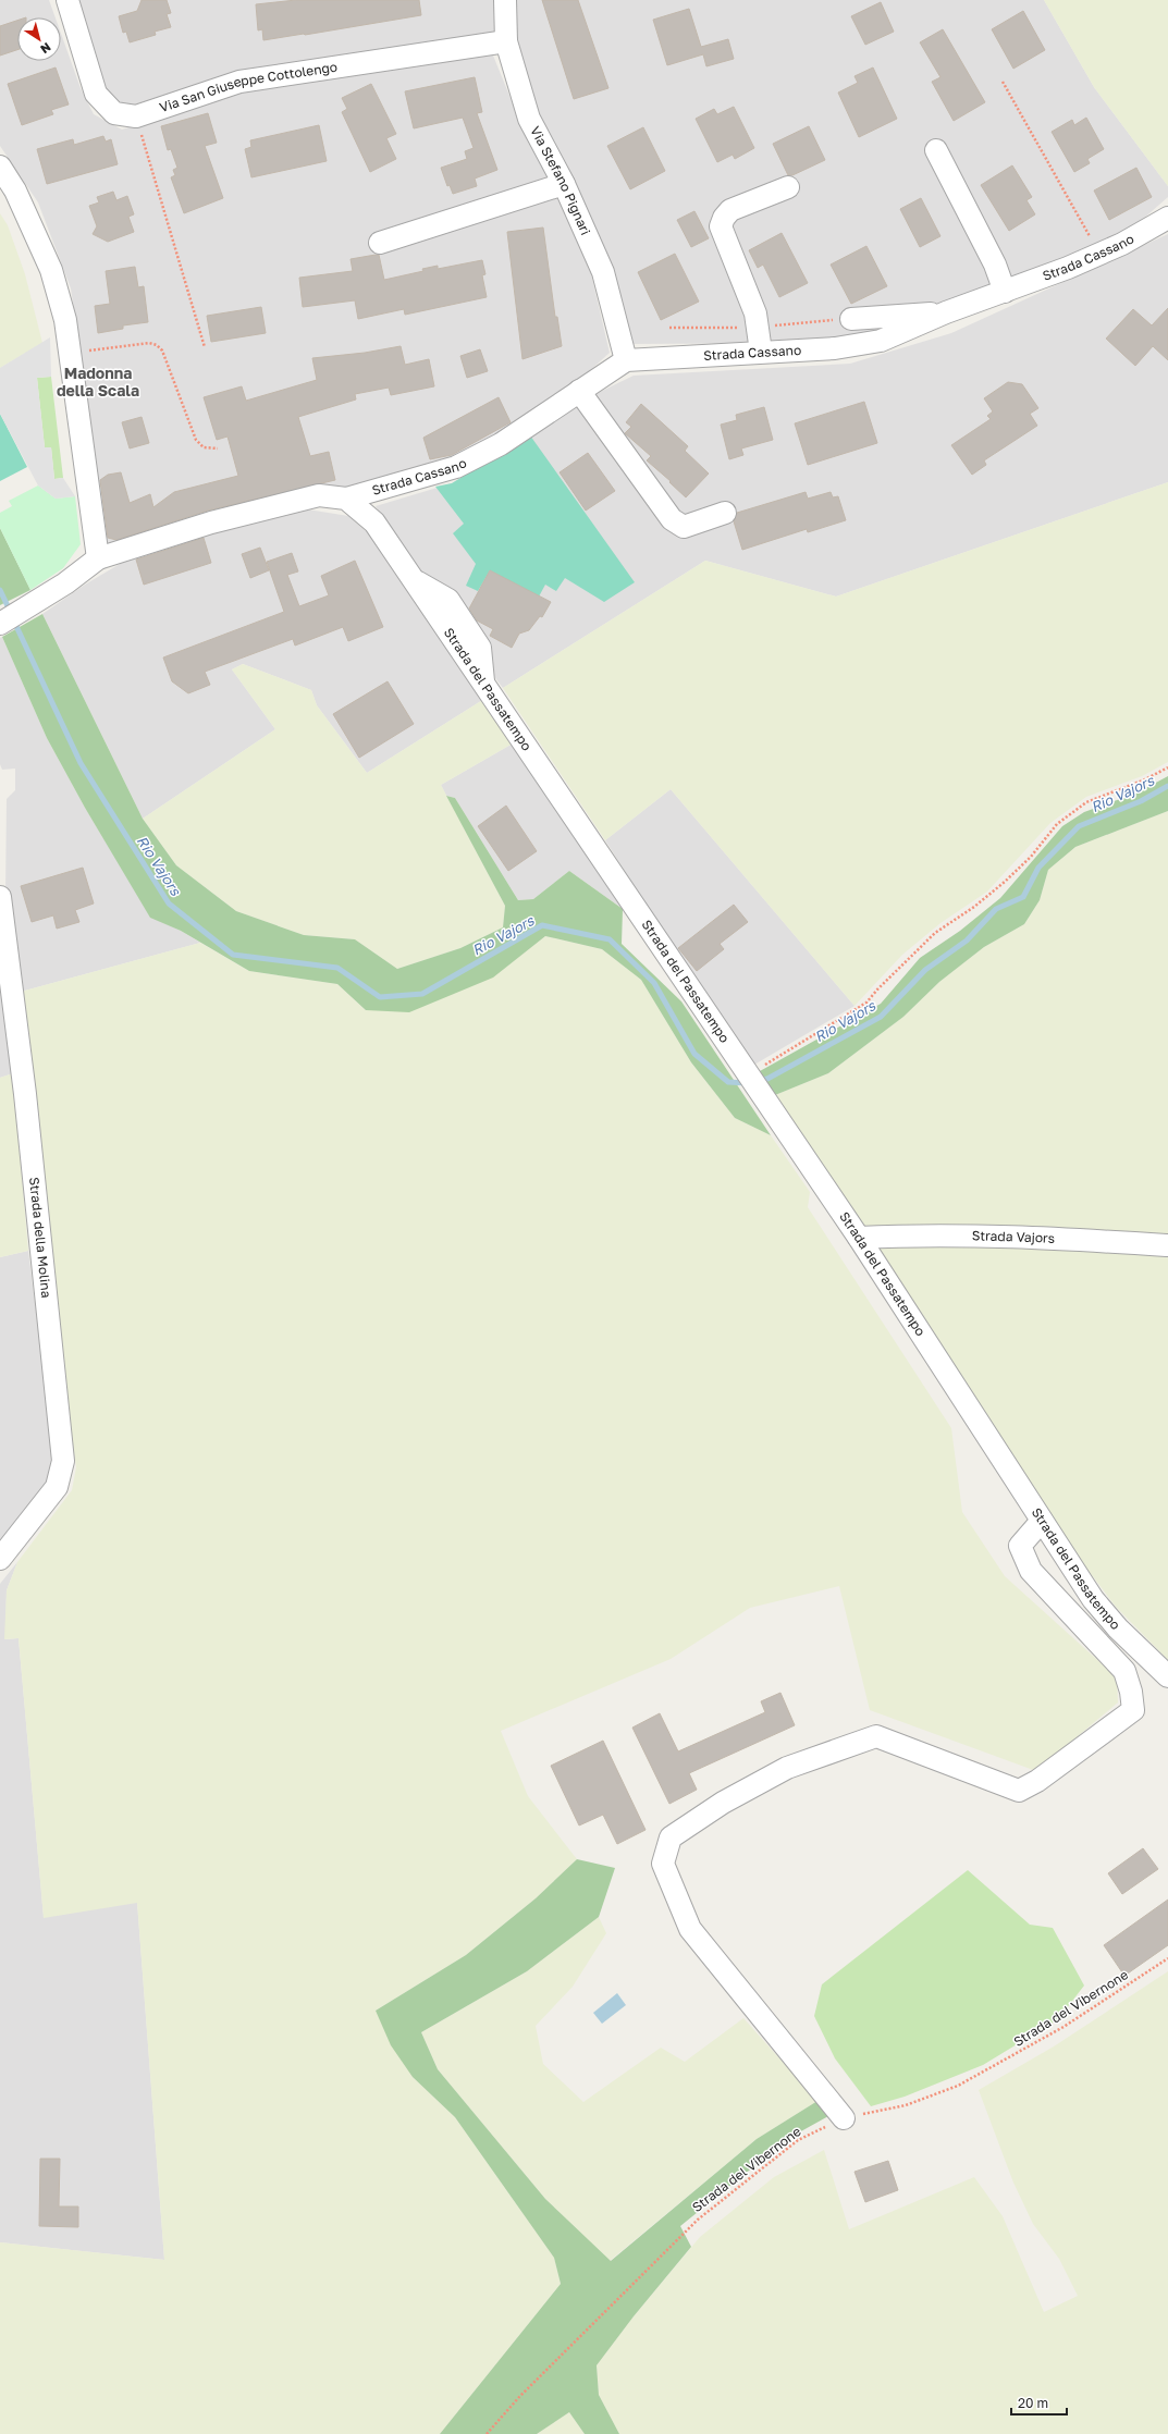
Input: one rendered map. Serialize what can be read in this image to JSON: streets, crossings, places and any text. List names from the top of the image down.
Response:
{
  "streets": {
    "street": [
      "Via San Giuseppe Cottolengo",
      "Via Stefano Pignari",
      "Strada Cassano",
      "Strada del Passatempo",
      "Strada Vajors",
      "Strada della Molina"
    ],
    "path": ["Strada del Vibernone"]
  },
  "crossings": [
    ["Via San Giuseppe Cottolengo", "Via Stefano Pignari"],
    ["Via Stefano Pignari", "Strada Cassano"],
    ["Strada Cassano", "Strada del Passatempo"],
    ["Strada del Passatempo", "Strada Vajors"]
  ],
  "districts": ["Madonna della Scala"],
  "water": ["Rio Vajors"],
  "scale_bar": "20 m",
  "north": "bottom right"
}
